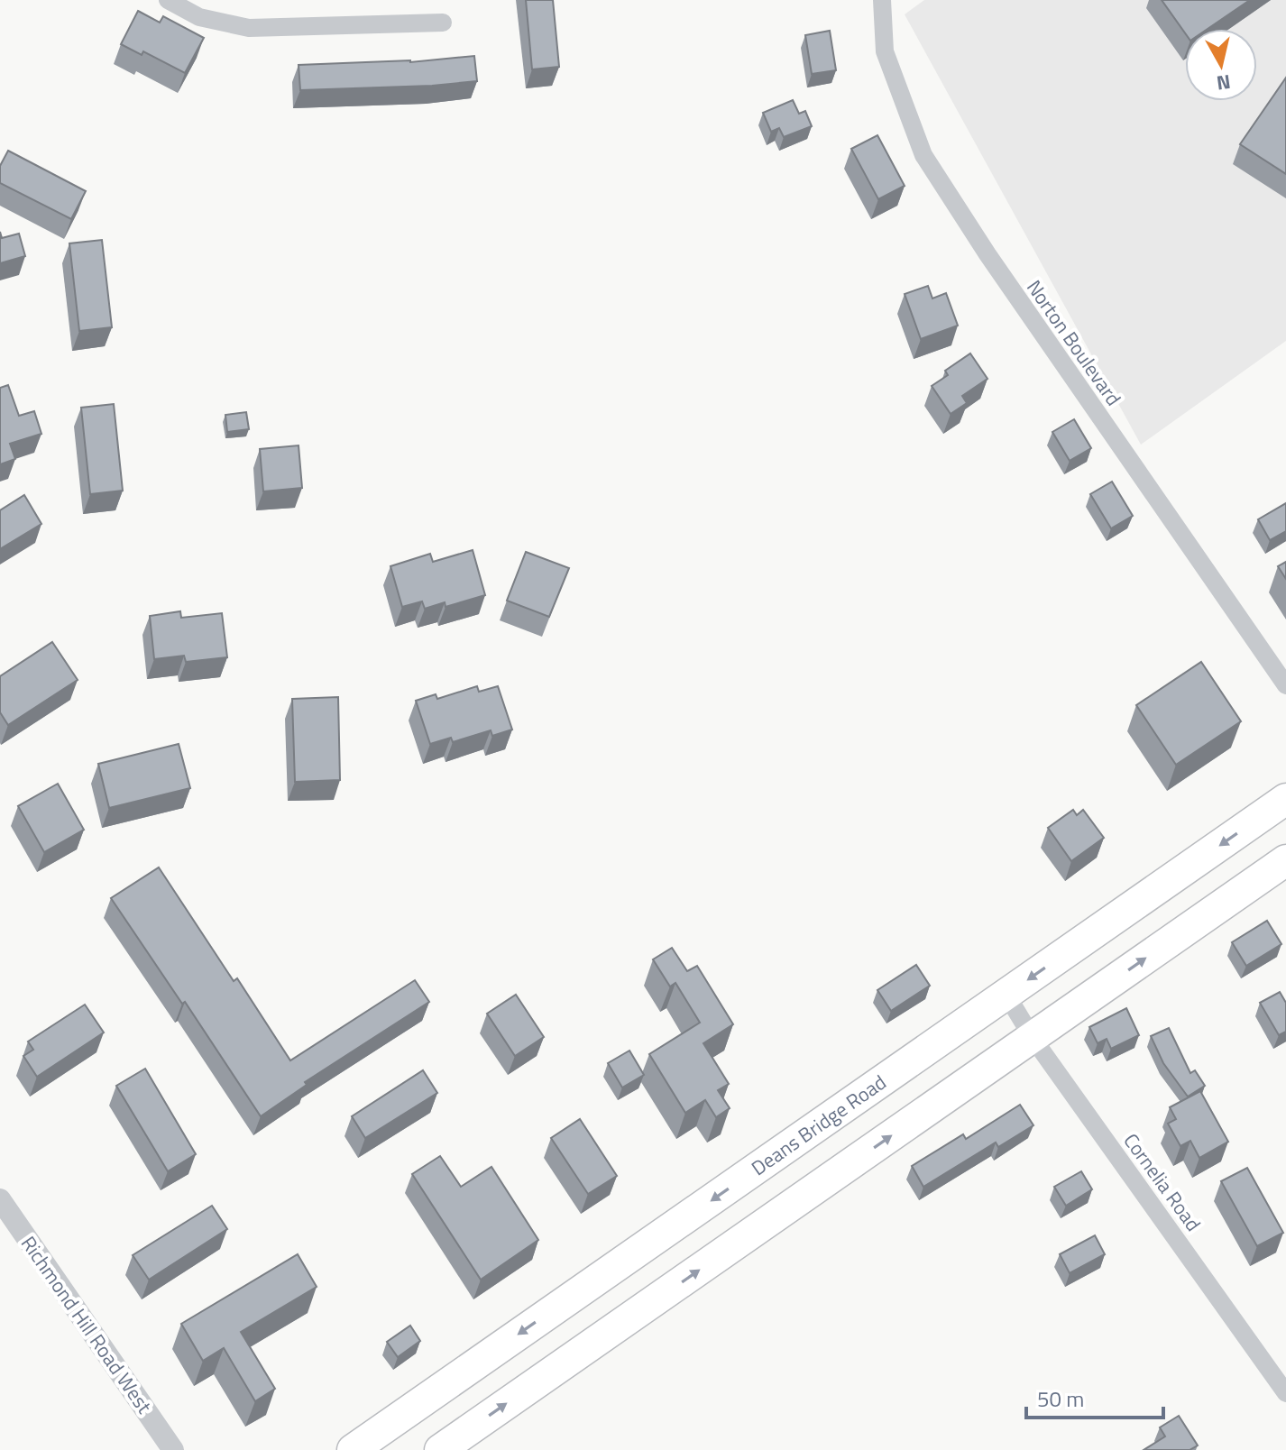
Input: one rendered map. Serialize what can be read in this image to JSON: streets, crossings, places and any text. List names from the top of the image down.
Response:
{
  "streets": {
    "highway": ["Deans Bridge Road"],
    "street": ["Norton Boulevard", "Cornelia Road", "Richmond Hill Road West"]
  },
  "crossings": [
    ["Deans Bridge Road", "Cornelia Road"]
  ],
  "scale_bar": "50 m",
  "north": "bottom"
}
